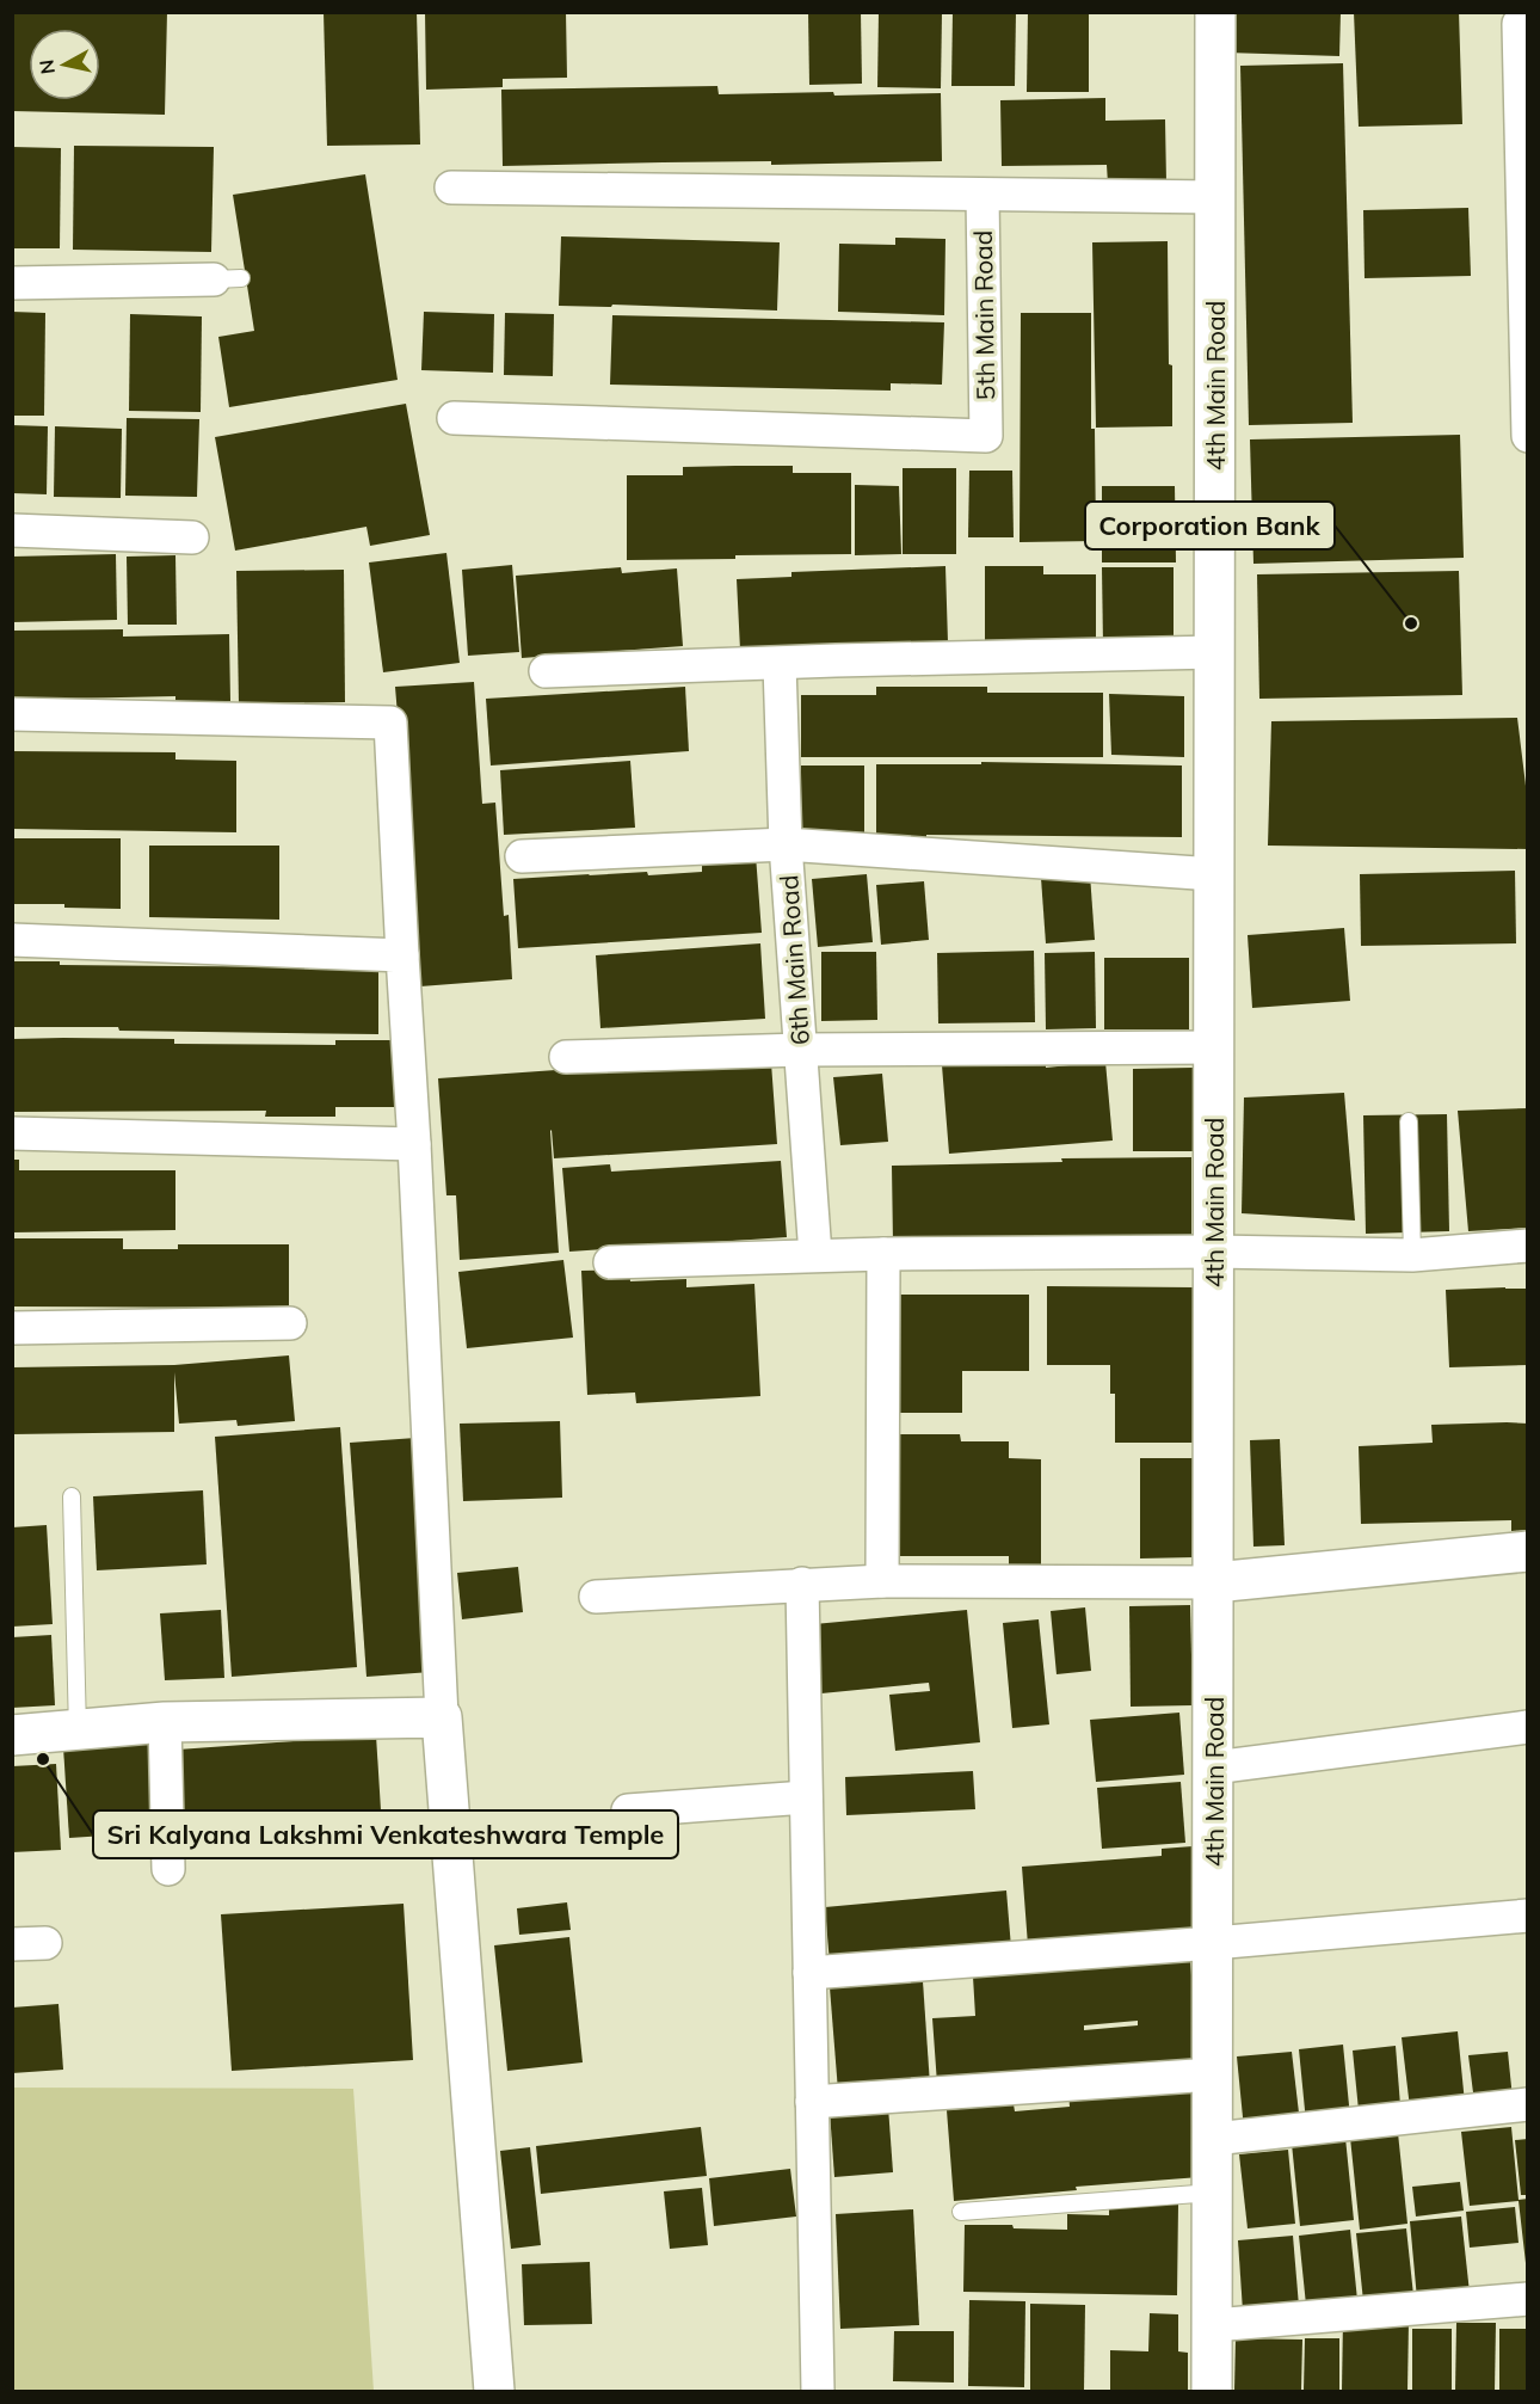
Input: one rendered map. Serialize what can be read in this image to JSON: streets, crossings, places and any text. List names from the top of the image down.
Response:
{
  "streets": {
    "street": ["5th Main Road", "4th Main Road", "6th Main Road"]
  },
  "places": ["Corporation Bank", "Sri Kalyana Lakshmi Venkateshwara Temple"],
  "north": "left"
}
